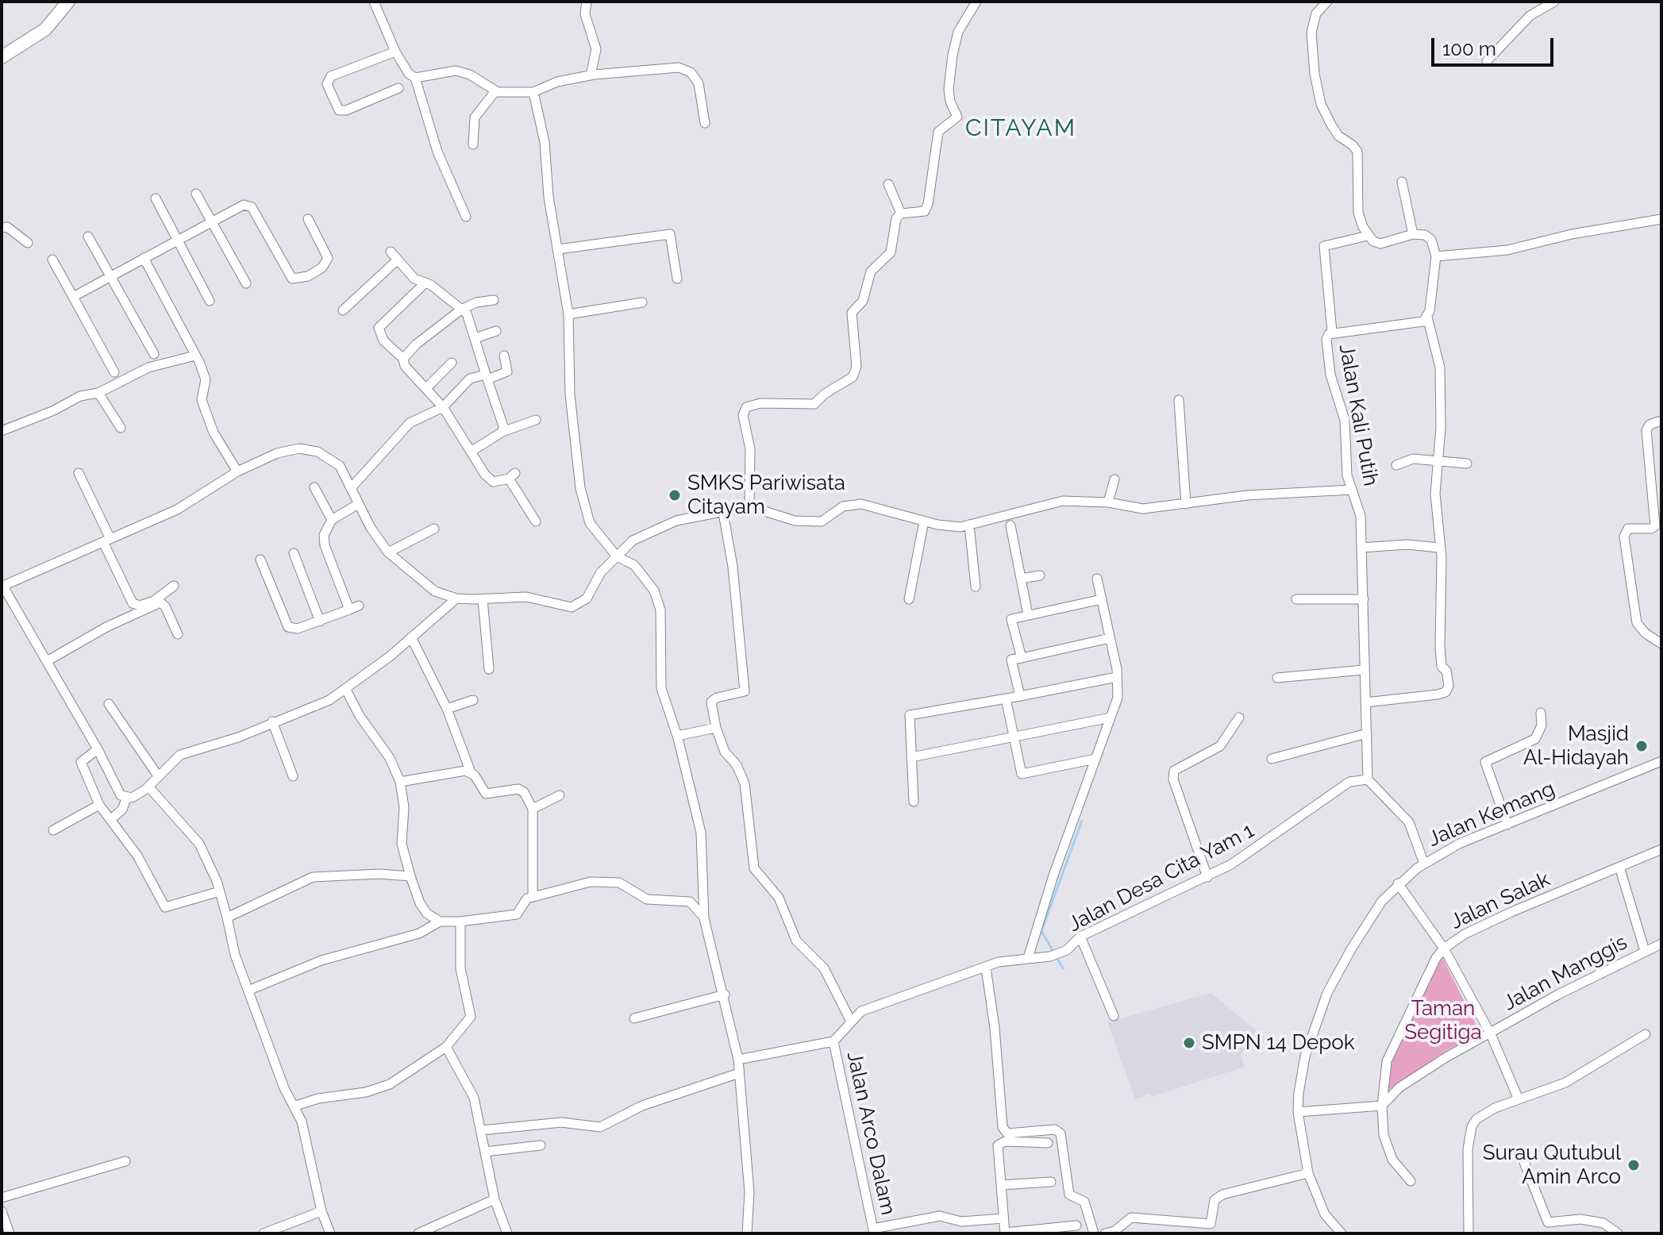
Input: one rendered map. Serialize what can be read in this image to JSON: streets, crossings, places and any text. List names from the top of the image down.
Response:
{
  "streets": {
    "street": [
      "Jalan Kali Putih",
      "Jalan Kemang",
      "Jalan Desa Cita Yam 1",
      "Jalan Salak",
      "Jalan Manggis",
      "Jalan Arco Dalam"
    ]
  },
  "crossings": [
    ["Jalan Kali Putih", "Jalan Desa Cita Yam 1"],
    ["Jalan Salak", "Jalan Manggis"]
  ],
  "districts": ["CITAYAM"],
  "parks": ["Taman Segitiga"],
  "places": [
    "SMKS Pariwisata Citayam",
    "Masjid Al-Hidayah",
    "SMPN 14 Depok",
    "Surau Qutubul Amin Arco"
  ],
  "scale_bar": "100 m"
}
